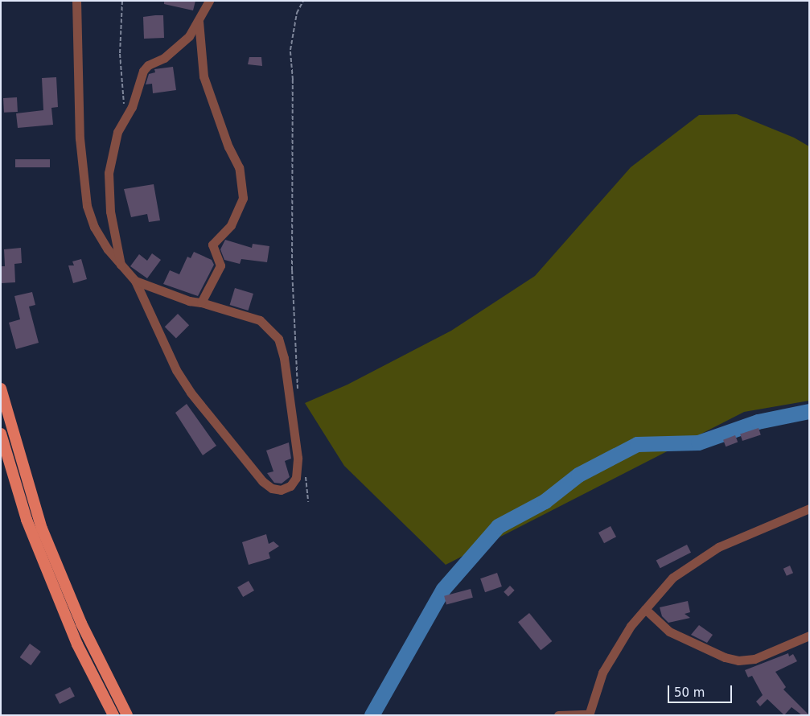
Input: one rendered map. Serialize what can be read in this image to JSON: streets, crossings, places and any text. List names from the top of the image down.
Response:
{
  "scale_bar": "50 m"
}
